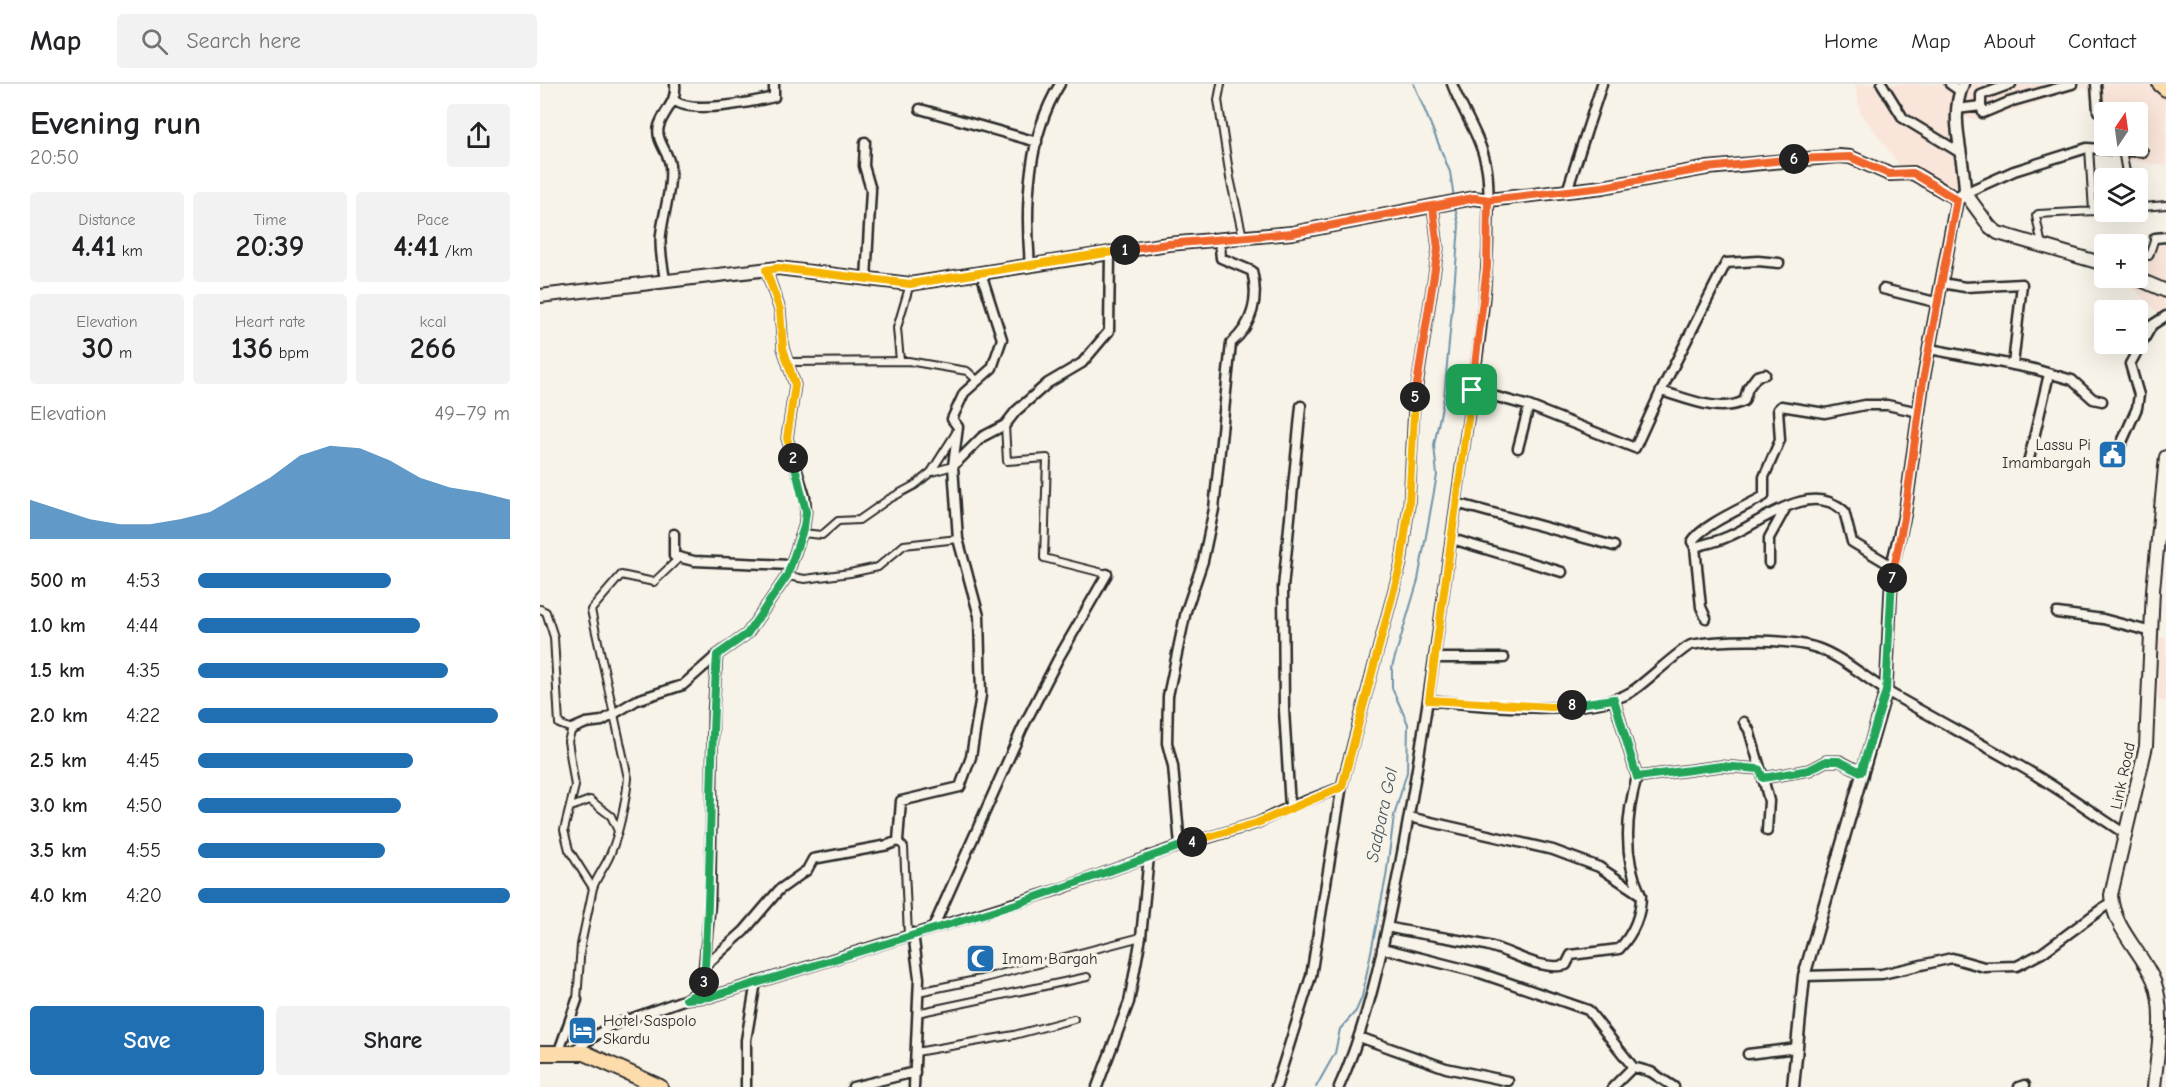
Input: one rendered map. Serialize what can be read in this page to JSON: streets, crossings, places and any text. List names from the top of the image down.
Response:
{
  "streets": {
    "main road": ["Link Road"]
  },
  "water": ["Sadpara Gol"],
  "places": {
    "public building": ["Lassu Pi Imambargah"],
    "mosque": ["Imam Bargah"],
    "hotel": ["Hotel Saspolo Skardu"]
  },
  "north": "top",
  "page": {
    "header": "Map",
    "search": "Search here",
    "nav": [
      "Home",
      "Map",
      "About",
      "Contact"
    ],
    "heading": ["Evening run", "20:50"],
    "map_buttons": ["+", "−"],
    "pins": [
      "6",
      "1",
      "5",
      "2",
      "7",
      "8",
      "4",
      "3"
    ],
    "stats": [
      ["Distance", "4.41 km"],
      ["Time", "20:39"],
      ["Pace", "4:41 /km"],
      ["Elevation", "30 m"],
      ["Heart rate", "136 bpm"],
      ["kcal", "266"]
    ],
    "chart": ["Elevation", "49–79 m"],
    "list": [
      {
        "name": "500 m",
        "note": "4:53"
      },
      {
        "name": "1.0 km",
        "note": "4:44"
      },
      {
        "name": "1.5 km",
        "note": "4:35"
      },
      {
        "name": "2.0 km",
        "note": "4:22"
      },
      {
        "name": "2.5 km",
        "note": "4:45"
      },
      {
        "name": "3.0 km",
        "note": "4:50"
      },
      {
        "name": "3.5 km",
        "note": "4:55"
      },
      {
        "name": "4.0 km",
        "note": "4:20"
      }
    ],
    "buttons": ["Save", "Share"]
  }
}
